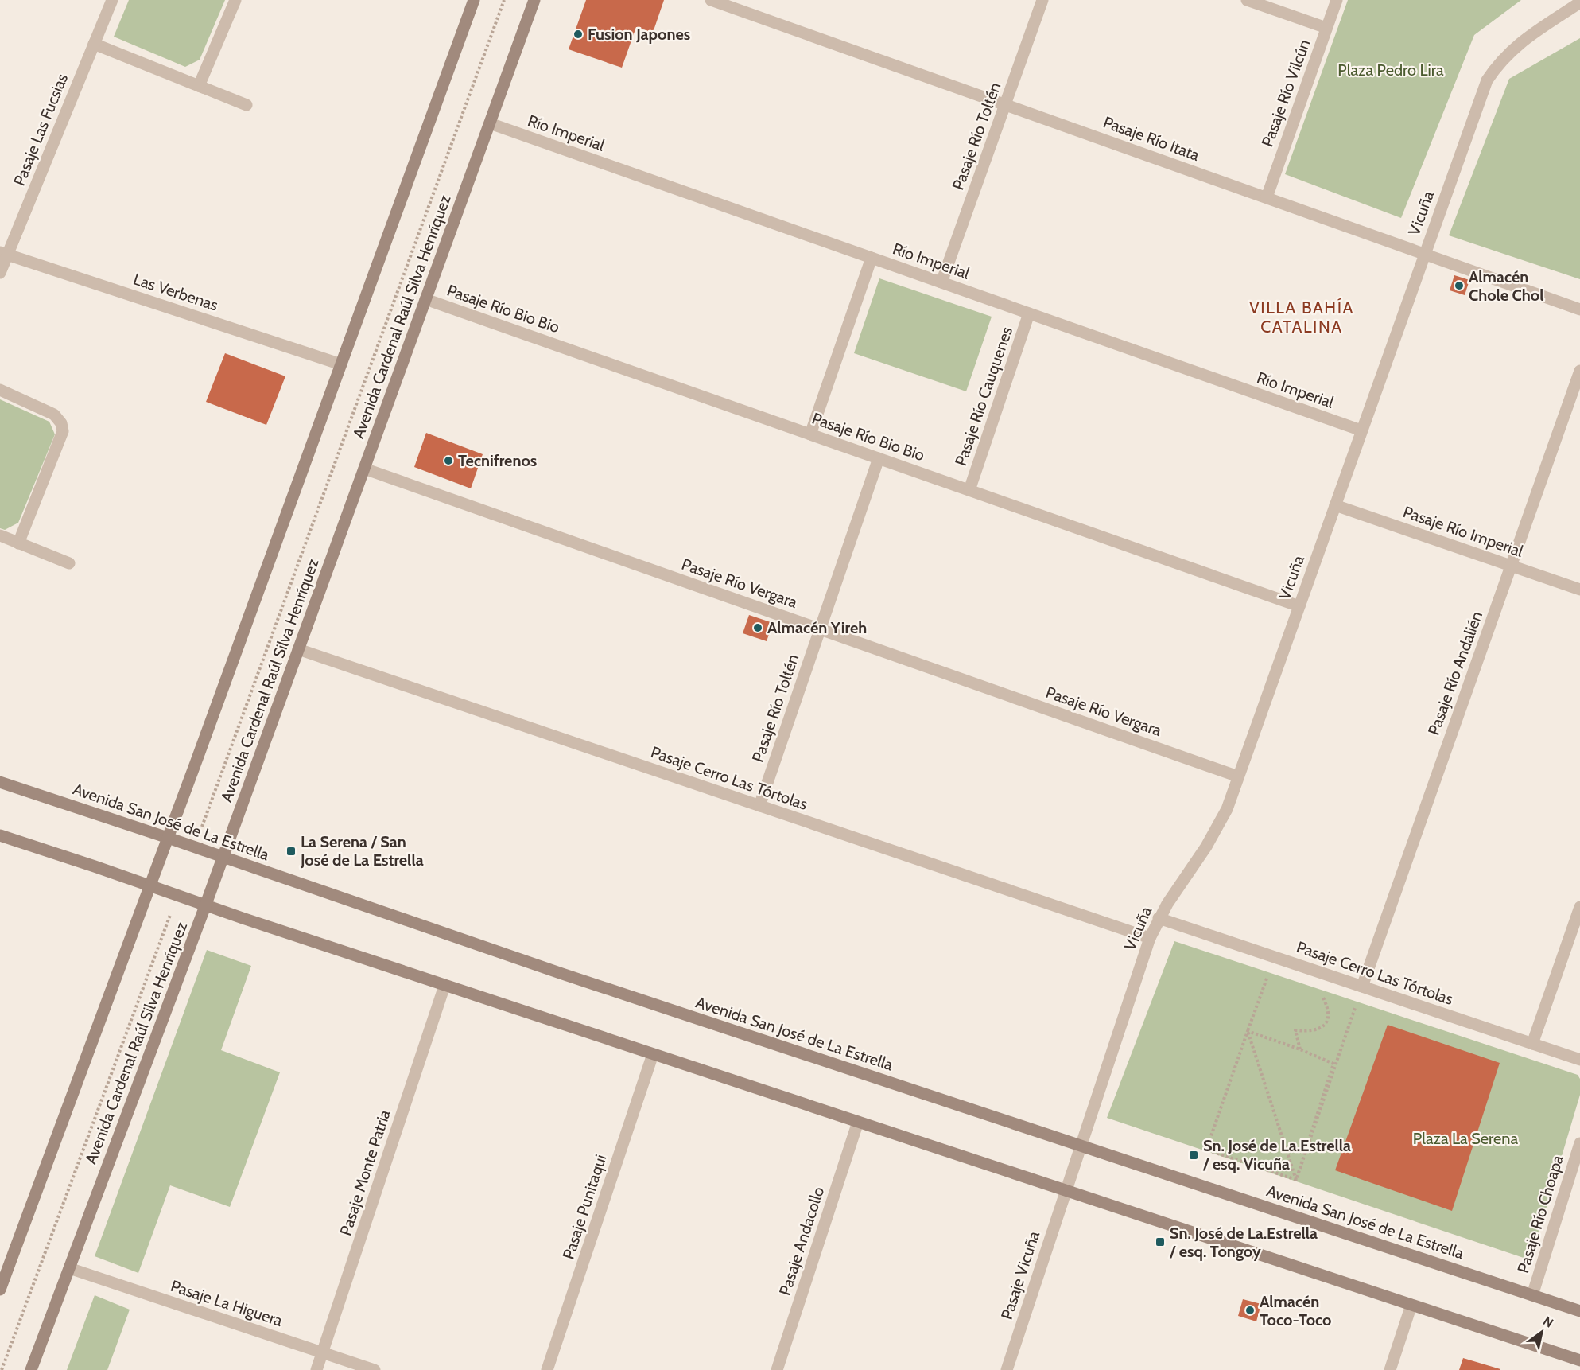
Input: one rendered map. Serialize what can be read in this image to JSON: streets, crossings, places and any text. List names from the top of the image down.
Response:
{
  "streets": {
    "main road": ["Avenida Cardenal Raúl Silva Henríquez", "Avenida San José de La Estrella"],
    "street": [
      "Pasaje Río Vilcún",
      "Pasaje Las Fucsias",
      "Río Imperial",
      "Pasaje Río Toltén",
      "Pasaje Río Itata",
      "Vicuña",
      "Las Verbenas",
      "Pasaje Río Bio Bio",
      "Pasaje Río Cauquenes",
      "Pasaje Río Imperial",
      "Pasaje Río Vergara",
      "Pasaje Río Andalién",
      "Pasaje Cerro Las Tórtolas",
      "Pasaje Monte Patria",
      "Pasaje Punitaqui",
      "Pasaje Río Choapa",
      "Pasaje Andacollo",
      "Pasaje Vicuña",
      "Pasaje La Higuera"
    ]
  },
  "crossings": [
    ["Pasaje Río Vilcún", "Pasaje Río Itata"],
    ["Pasaje Las Fucsias", "Las Verbenas"],
    ["Río Imperial", "Pasaje Río Toltén"],
    ["Río Imperial", "Vicuña"],
    ["Río Imperial", "Avenida Cardenal Raúl Silva Henríquez"],
    ["Río Imperial", "Pasaje Río Cauquenes"],
    ["Pasaje Río Toltén", "Pasaje Río Itata"],
    ["Pasaje Río Toltén", "Pasaje Río Bio Bio"],
    ["Pasaje Río Toltén", "Pasaje Río Vergara"],
    ["Pasaje Río Toltén", "Pasaje Cerro Las Tórtolas"],
    ["Pasaje Río Itata", "Vicuña"],
    ["Vicuña", "Pasaje Río Bio Bio"],
    ["Vicuña", "Pasaje Río Imperial"],
    ["Vicuña", "Pasaje Río Vergara"],
    ["Vicuña", "Pasaje Cerro Las Tórtolas"],
    ["Vicuña", "Avenida San José de La Estrella"],
    ["Vicuña", "Pasaje Vicuña"],
    ["Pasaje Río Bio Bio", "Avenida Cardenal Raúl Silva Henríquez"],
    ["Pasaje Río Bio Bio", "Pasaje Río Cauquenes"],
    ["Avenida Cardenal Raúl Silva Henríquez", "Pasaje Río Vergara"],
    ["Avenida Cardenal Raúl Silva Henríquez", "Pasaje Cerro Las Tórtolas"],
    ["Avenida Cardenal Raúl Silva Henríquez", "Avenida San José de La Estrella"],
    ["Avenida Cardenal Raúl Silva Henríquez", "Pasaje La Higuera"],
    ["Pasaje Río Imperial", "Pasaje Río Andalién"],
    ["Pasaje Río Andalién", "Pasaje Cerro Las Tórtolas"],
    ["Avenida San José de La Estrella", "Pasaje Río Choapa"],
    ["Pasaje Monte Patria", "Pasaje La Higuera"]
  ],
  "districts": ["VILLA BAHÍA CATALINA"],
  "parks": ["Plaza Pedro Lira", "Plaza La Serena"],
  "places": {
    "other": [
      "Fusion Japones",
      "Almacén Chole Chol",
      "Tecnifrenos",
      "Almacén Yireh",
      "Almacén Toco-Toco"
    ],
    "transit": ["La Serena / San José de La Estrella", "Sn. José de La.Estrella / esq. Vicuña", "Sn. José de La.Estrella / esq. Tongoy"]
  },
  "north": "top right"
}
